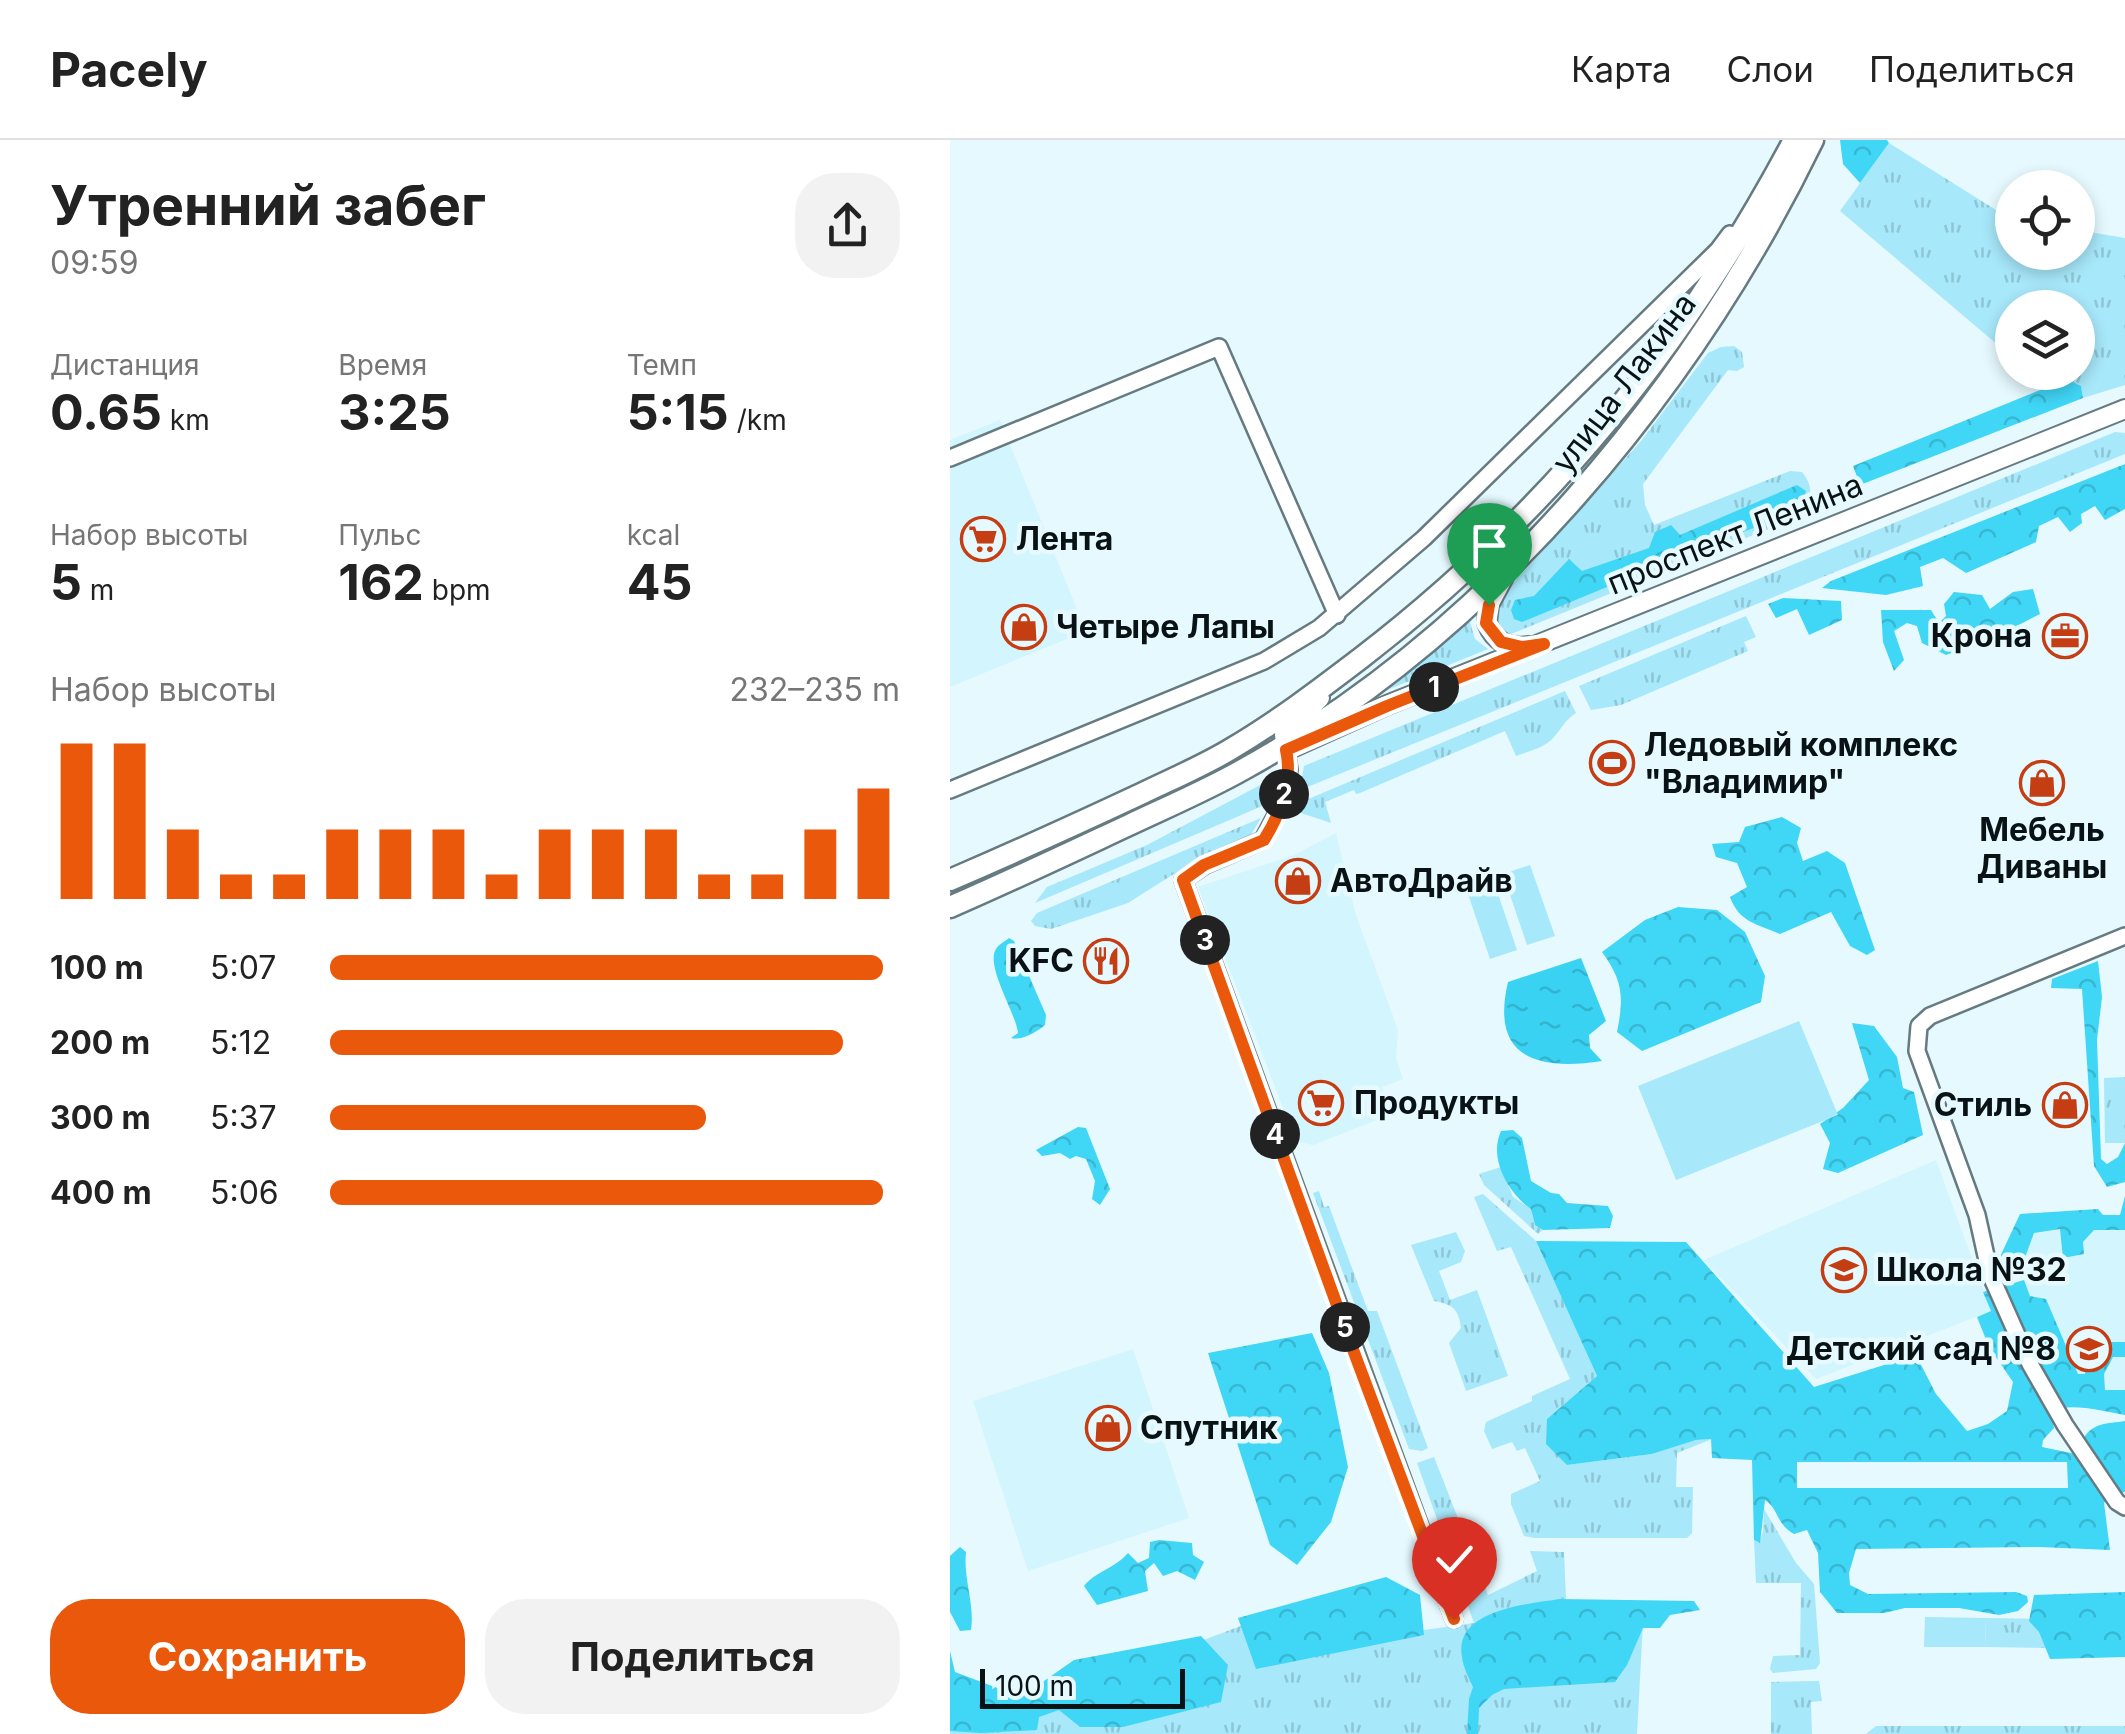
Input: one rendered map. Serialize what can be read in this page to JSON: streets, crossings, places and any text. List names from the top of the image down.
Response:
{
  "streets": {
    "highway": ["улица Лакина"],
    "main road": ["проспект Ленина"]
  },
  "crossings": [
    ["улица Лакина", "проспект Ленина"]
  ],
  "places": {
    "supermarket": ["Лента", "Продукты"],
    "shop": [
      "Четыре Лапы",
      "Мебель Диваны",
      "АвтоДрайв",
      "Стиль",
      "Спутник"
    ],
    "office": ["Крона"],
    "sports": ["Ледовый комплекс \"Владимир\""],
    "restaurant": ["KFC"],
    "school or university": ["Школа №32", "Детский сад №8"]
  },
  "scale_bar": "100 m",
  "page": {
    "header": "Pacely",
    "nav": ["Карта", "Слои", "Поделиться"],
    "heading": ["Утренний забег", "09:59"],
    "stats": [
      ["Дистанция", "0.65 km"],
      ["Время", "3:25"],
      ["Темп", "5:15 /km"],
      ["Набор высоты", "5 m"],
      ["Пульс", "162 bpm"],
      ["kcal", "45"]
    ],
    "chart": ["Набор высоты", "232–235 m"],
    "pins": [
      "1",
      "2",
      "3",
      "4",
      "5"
    ],
    "list": [
      {
        "name": "100 m",
        "note": "5:07"
      },
      {
        "name": "200 m",
        "note": "5:12"
      },
      {
        "name": "300 m",
        "note": "5:37"
      },
      {
        "name": "400 m",
        "note": "5:06"
      }
    ],
    "buttons": ["Сохранить", "Поделиться"],
    "scale": "100 m"
  }
}
